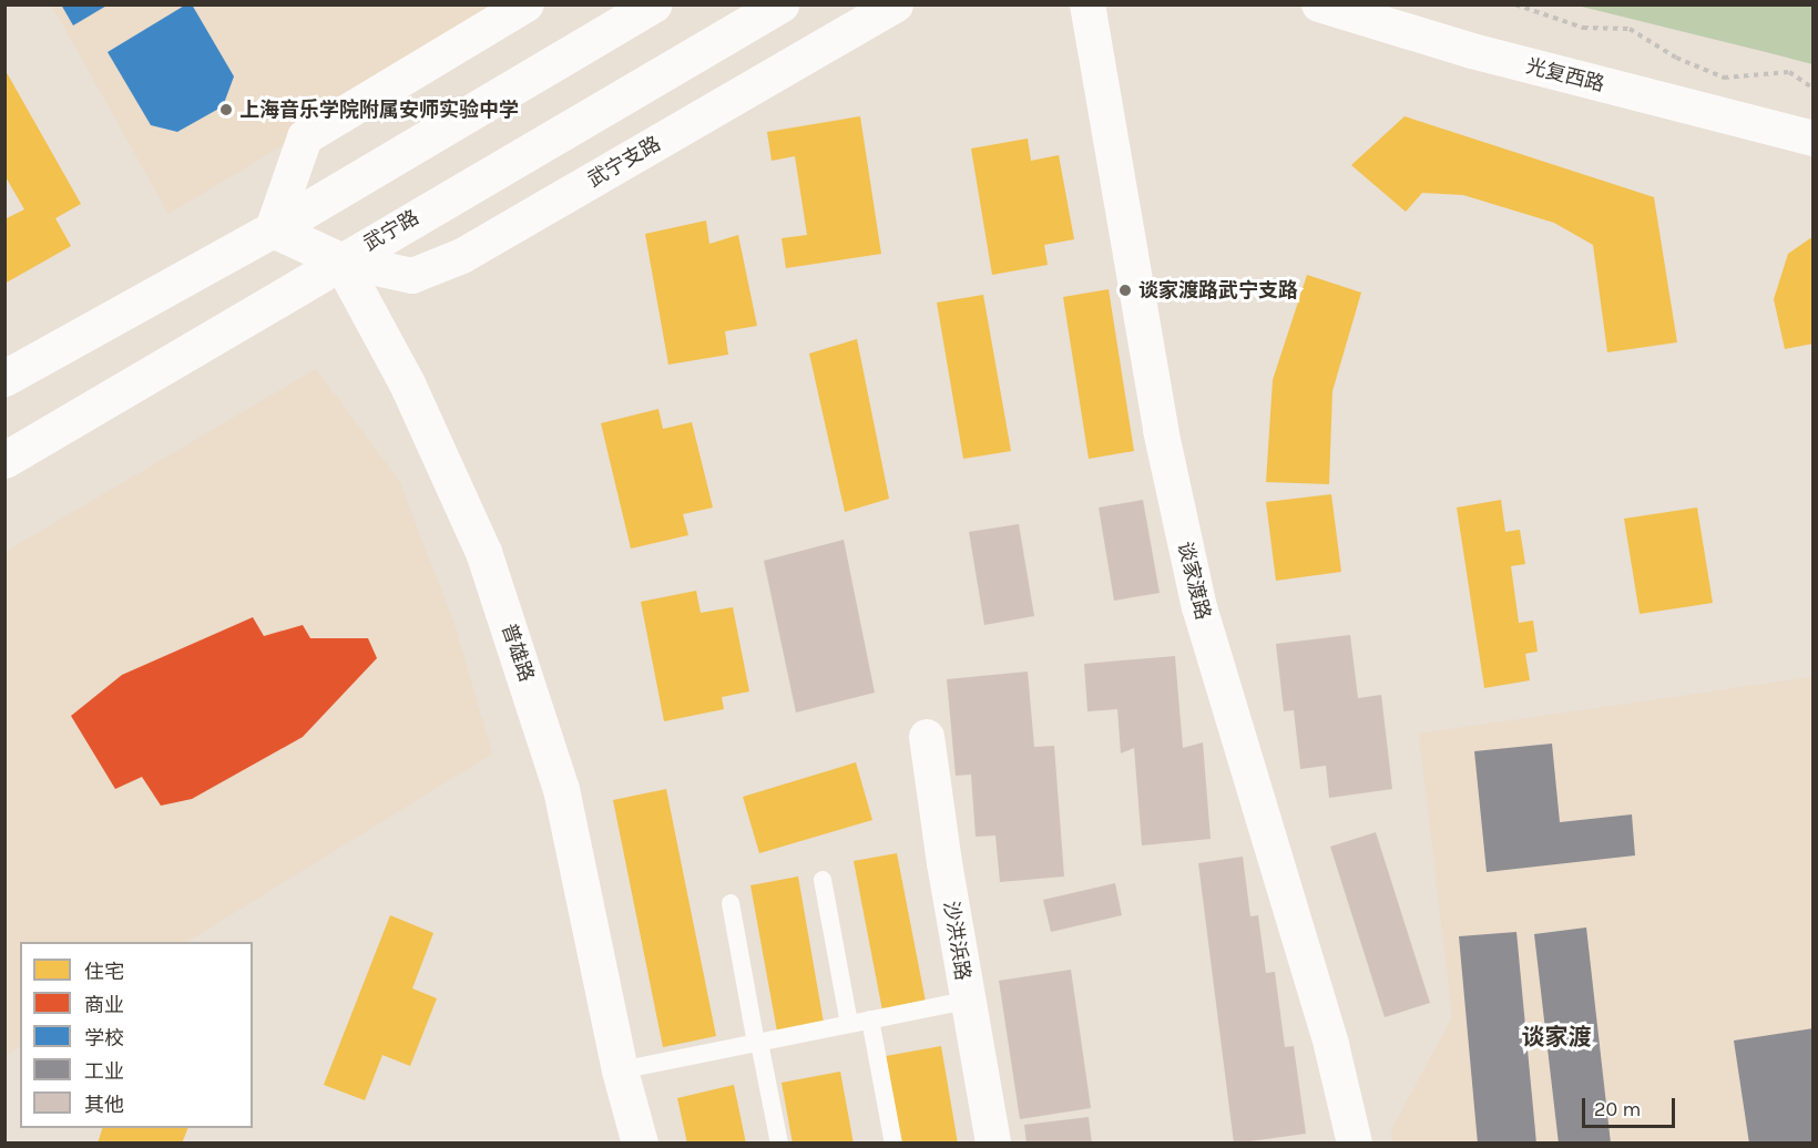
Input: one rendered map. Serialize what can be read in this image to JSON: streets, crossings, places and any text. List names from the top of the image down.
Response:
{
  "streets": {
    "main road": ["武宁路", "普雄路"],
    "street": [
      "光复西路",
      "武宁支路",
      "谈家渡路",
      "沙洪浜路"
    ]
  },
  "crossings": [
    ["武宁支路", "武宁路"],
    ["武宁支路", "普雄路"],
    ["武宁路", "普雄路"]
  ],
  "districts": ["谈家渡"],
  "places": ["上海音乐学院附属安师实验中学", "谈家渡路武宁支路"],
  "legend": [
    "住宅",
    "商业",
    "学校",
    "工业",
    "其他"
  ],
  "scale_bar": "20 m"
}
